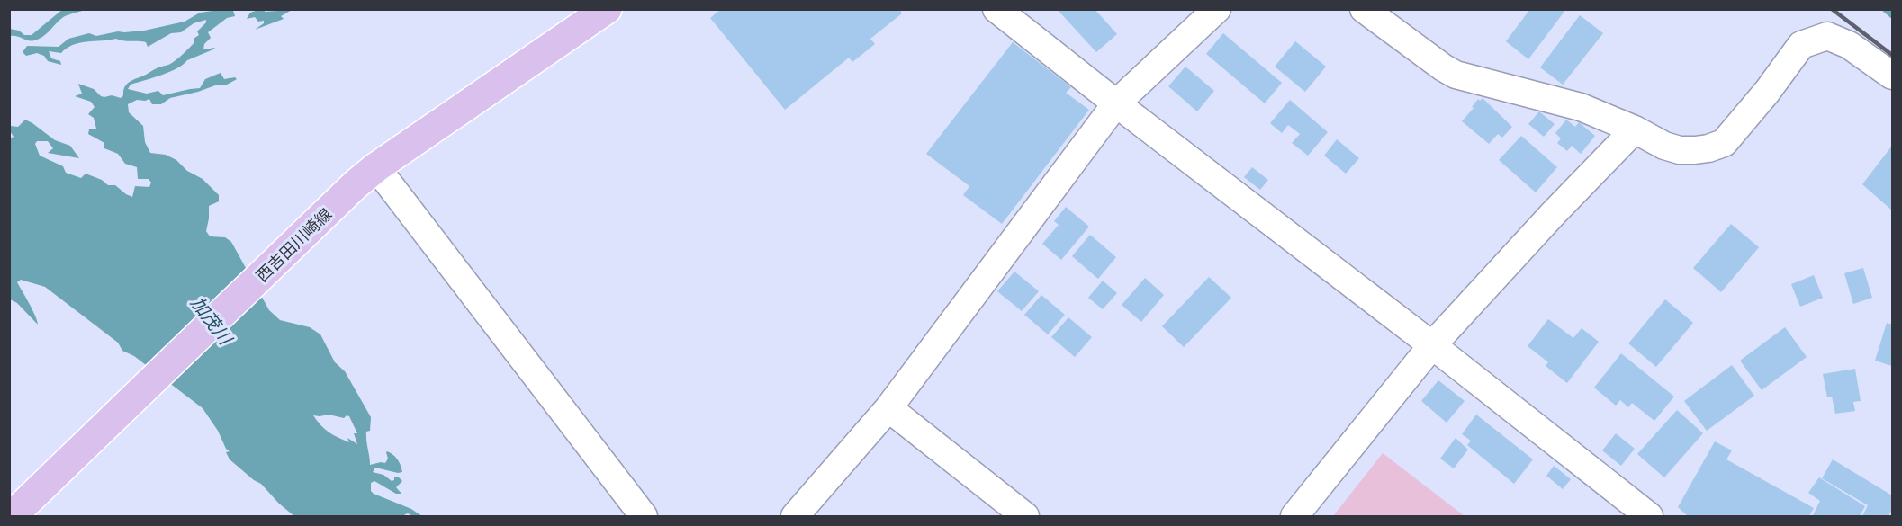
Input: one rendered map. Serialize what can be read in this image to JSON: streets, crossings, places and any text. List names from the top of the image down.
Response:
{
  "streets": {
    "main road": ["西吉田川崎線"]
  },
  "water": ["加茂川"]
}
